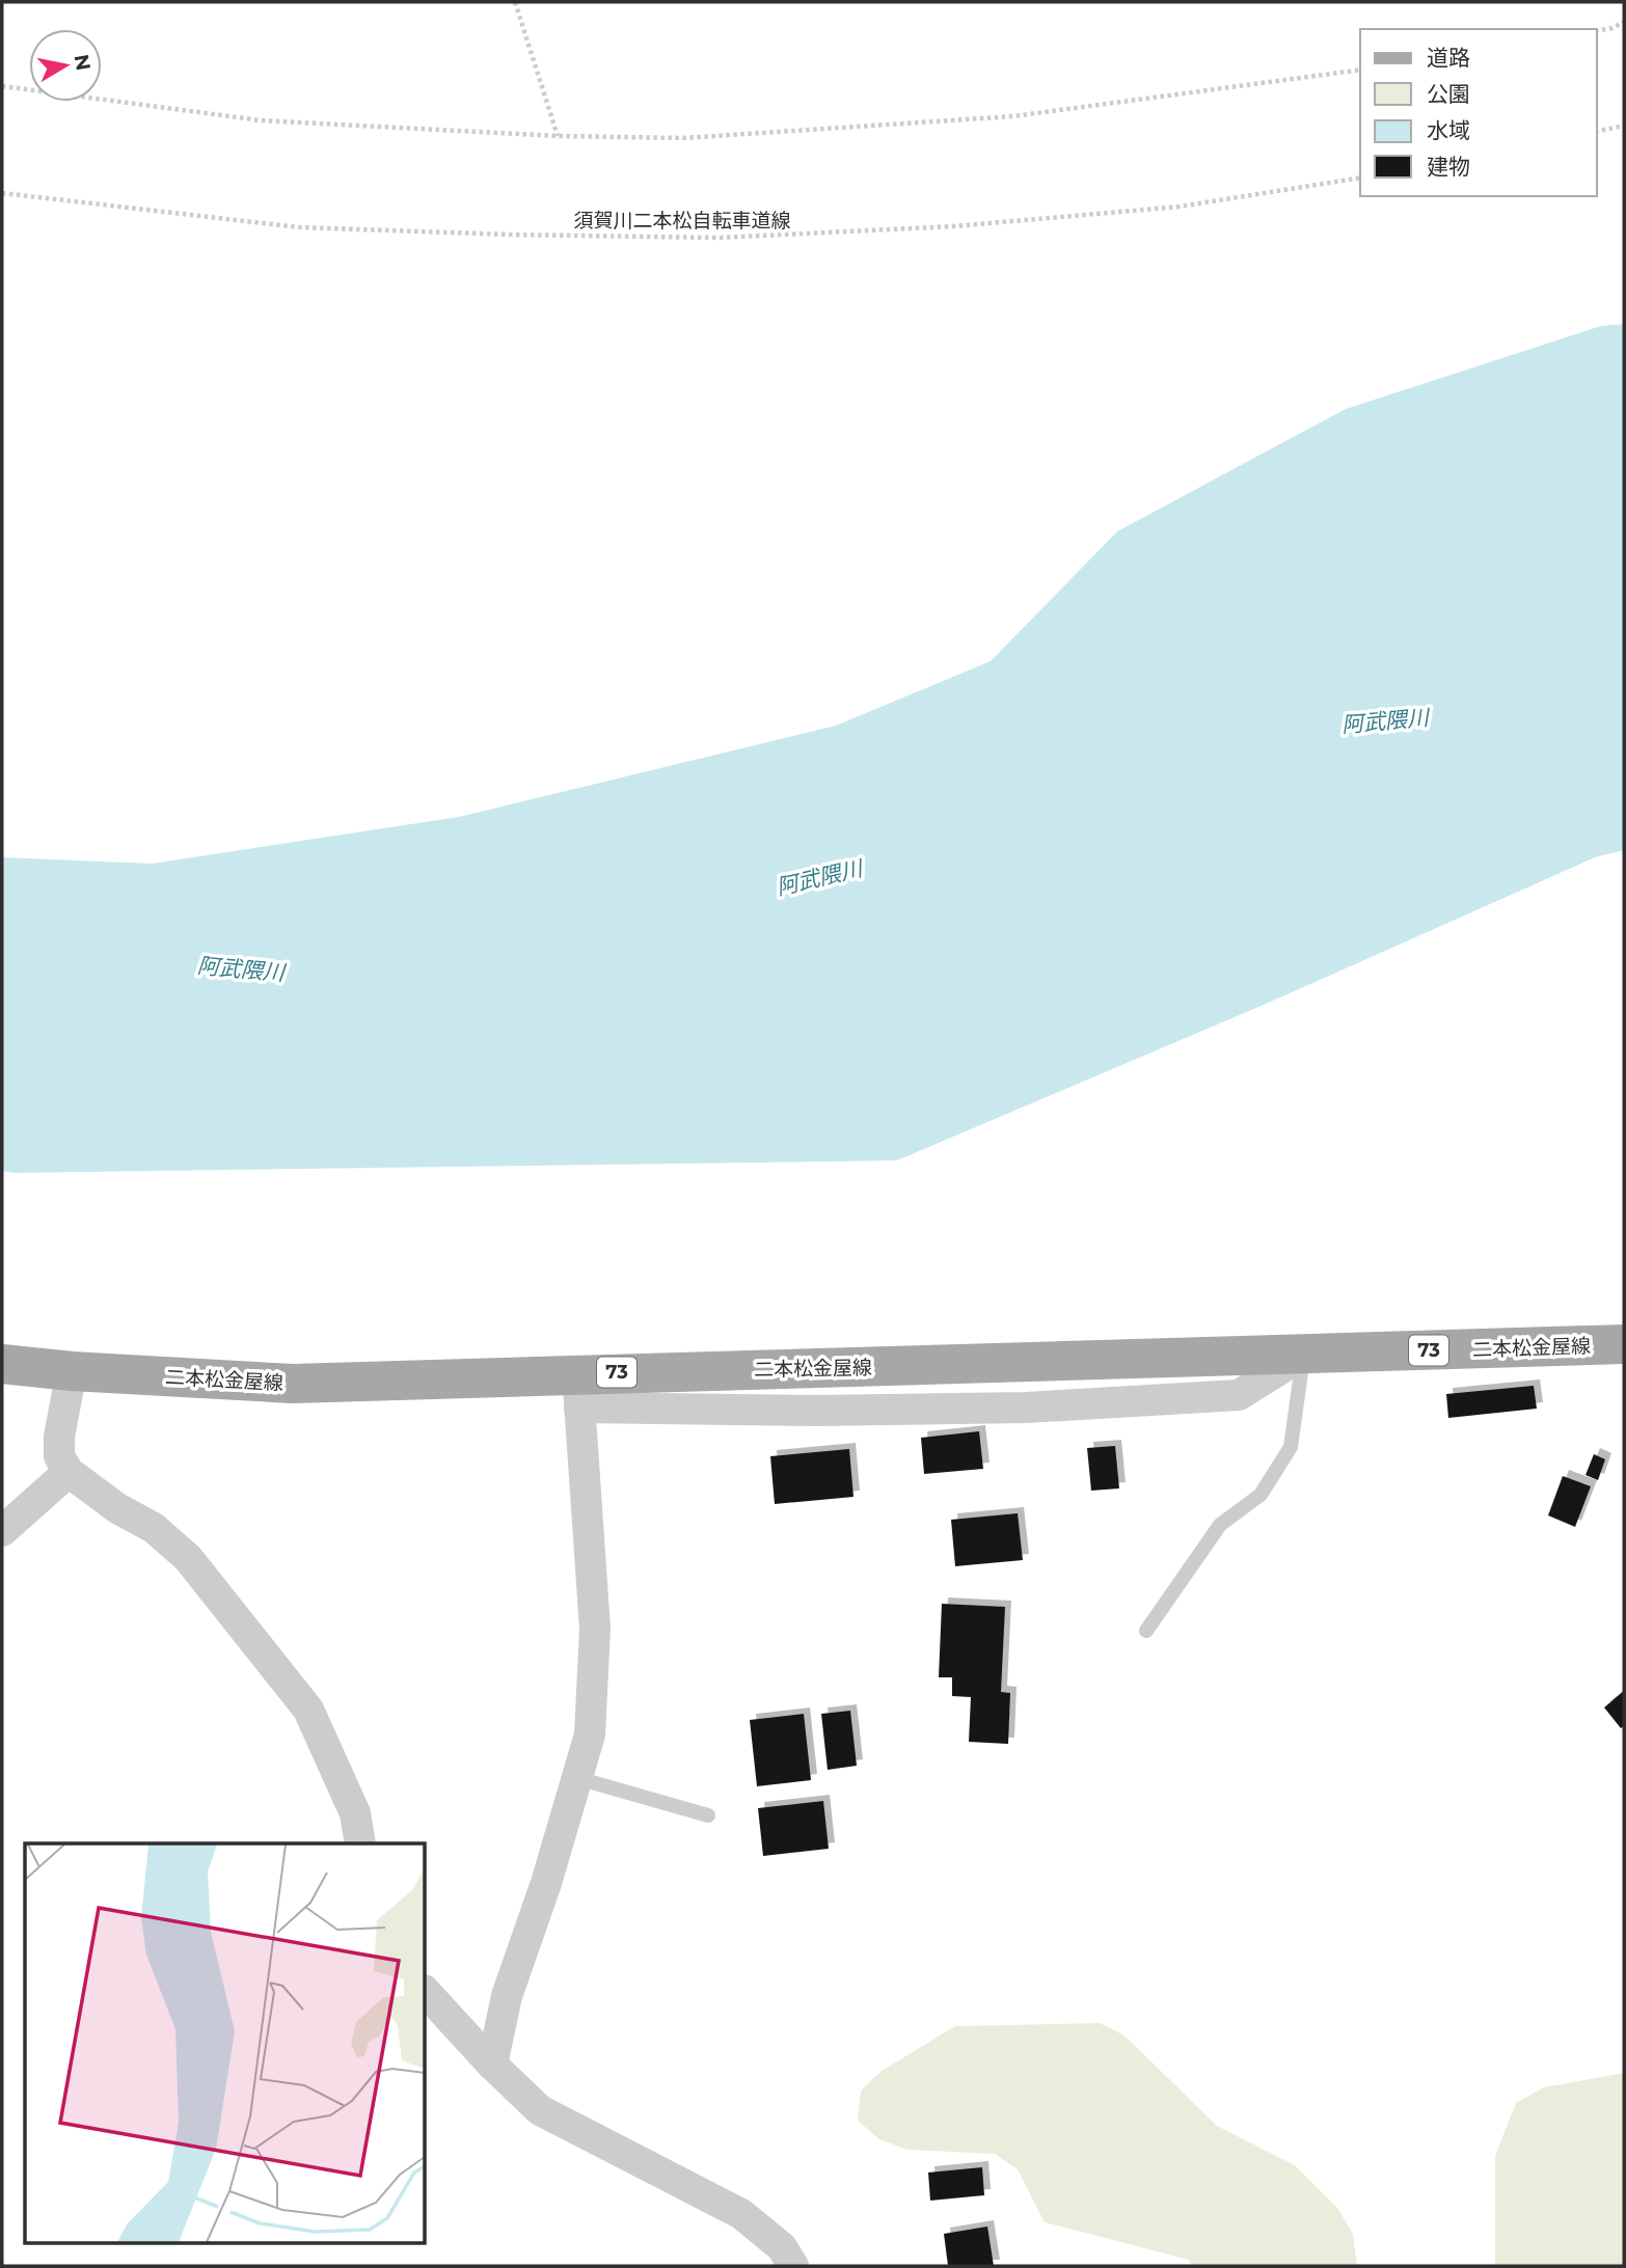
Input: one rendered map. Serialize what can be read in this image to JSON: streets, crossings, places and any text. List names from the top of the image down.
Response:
{
  "streets": {
    "main road": ["二本松金屋線", "73"],
    "path": ["須賀川二本松自転車道線"]
  },
  "water": ["阿武隈川"],
  "legend": [
    "道路",
    "公園",
    "水域",
    "建物"
  ],
  "north": "right"
}
